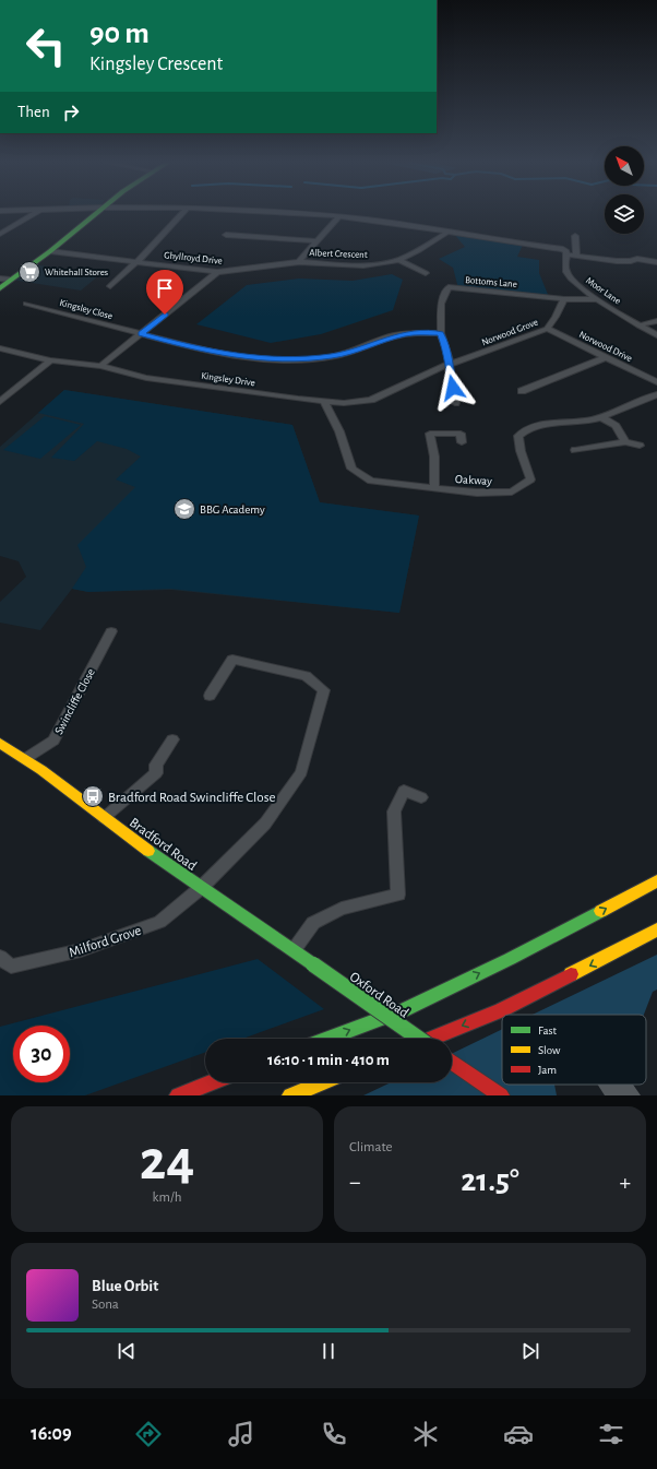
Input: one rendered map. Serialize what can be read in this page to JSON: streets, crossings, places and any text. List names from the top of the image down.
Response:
{
  "streets": {
    "main road": ["Bradford Road", "Oxford Road"],
    "street": [
      "Albert Crescent",
      "Ghyllroyd Drive",
      "Bottoms Lane",
      "Moor Lane",
      "Kingsley Close",
      "Norwood Grove",
      "Norwood Drive",
      "Kingsley Drive",
      "Oakway",
      "Swincliffe Close",
      "Milford Grove"
    ]
  },
  "crossings": [
    ["Albert Crescent", "Ghyllroyd Drive"],
    ["Bottoms Lane", "Moor Lane"],
    ["Bottoms Lane", "Kingsley Close"],
    ["Bottoms Lane", "Norwood Grove"],
    ["Bottoms Lane", "Kingsley Drive"],
    ["Norwood Grove", "Norwood Drive"],
    ["Norwood Grove", "Kingsley Drive"],
    ["Kingsley Drive", "Oakway"],
    ["Swincliffe Close", "Bradford Road"],
    ["Bradford Road", "Milford Grove"],
    ["Bradford Road", "Oxford Road"]
  ],
  "places": {
    "supermarket": ["Whitehall Stores"],
    "school or university": ["BBG Academy"],
    "bus stop": ["Bradford Road Swincliffe Close"]
  },
  "legend": ["Fast", "Slow", "Jam"],
  "north": "top left",
  "page": {
    "turn": ["90 m", "Kingsley Crescent"],
    "then": "Then",
    "limit": "30",
    "trip": "16:10 · 1 min · 410 m",
    "tile": [
      ["24", "km/h"],
      "Climate"
    ],
    "heat": ["−", "21.5°", "+"],
    "song": ["Blue Orbit", "Sona"],
    "tabs": "16:09"
  }
}
